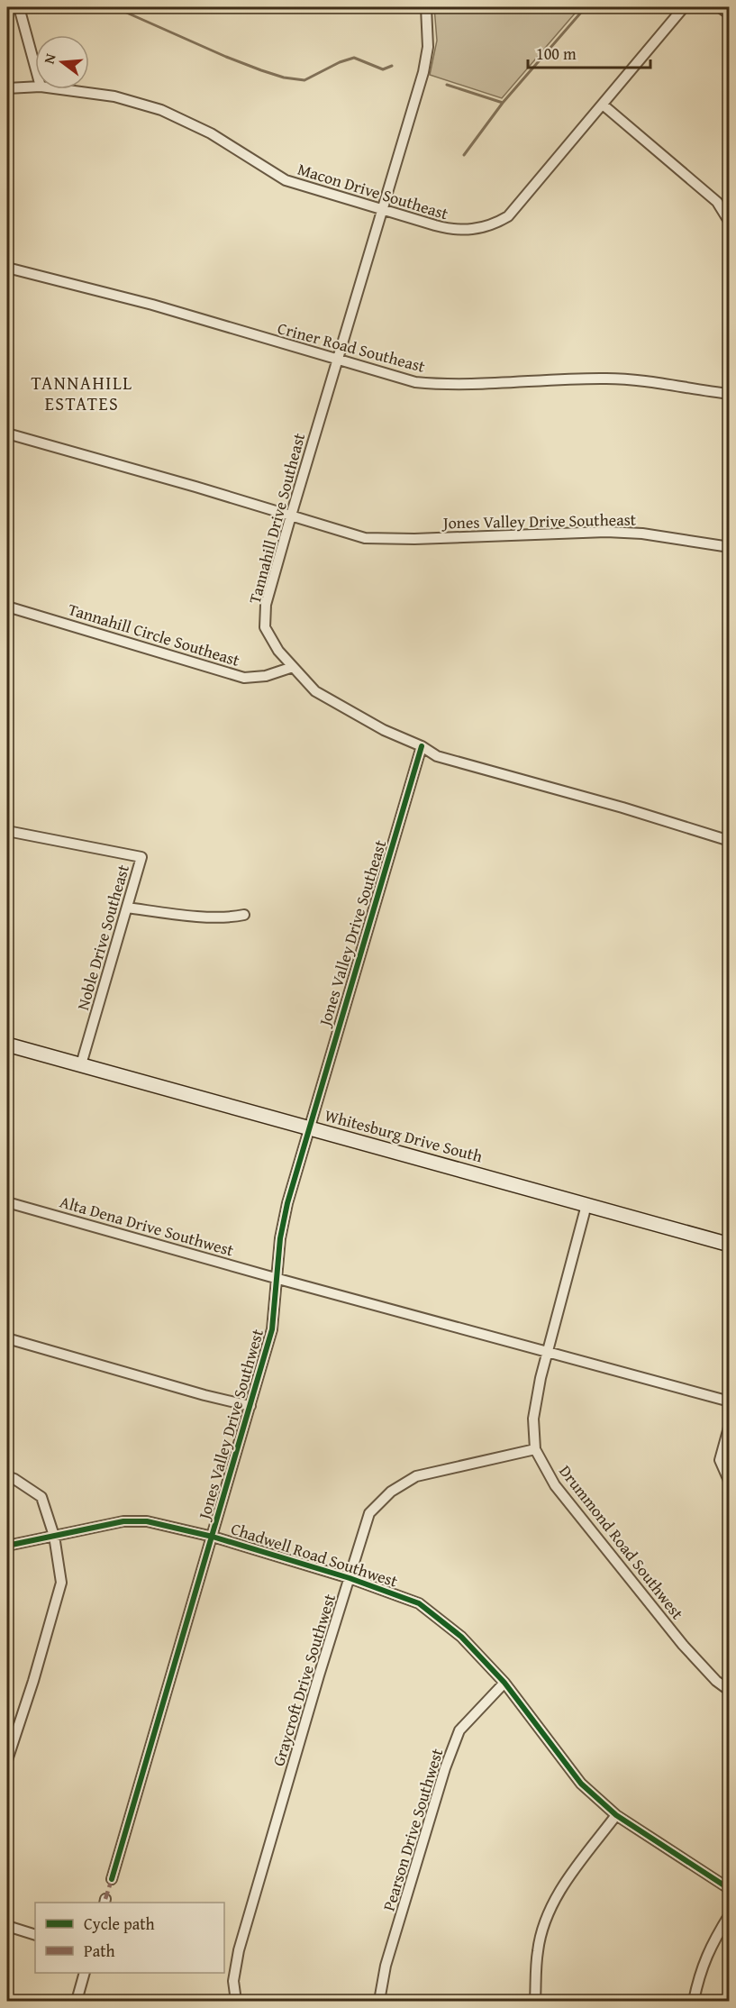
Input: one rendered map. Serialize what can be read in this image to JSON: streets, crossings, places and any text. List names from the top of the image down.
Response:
{
  "streets": {
    "main road": ["Whitesburg Drive South"],
    "street": [
      "Macon Drive Southeast",
      "Criner Road Southeast",
      "Tannahill Drive Southeast",
      "Jones Valley Drive Southeast",
      "Tannahill Circle Southeast",
      "Noble Drive Southeast",
      "Alta Dena Drive Southwest",
      "Jones Valley Drive Southwest",
      "Drummond Road Southwest",
      "Chadwell Road Southwest",
      "Graycroft Drive Southwest",
      "Pearson Drive Southwest"
    ]
  },
  "crossings": [
    ["Macon Drive Southeast", "Tannahill Drive Southeast"],
    ["Criner Road Southeast", "Tannahill Drive Southeast"],
    ["Tannahill Drive Southeast", "Jones Valley Drive Southeast"],
    ["Tannahill Drive Southeast", "Tannahill Circle Southeast"],
    ["Jones Valley Drive Southeast", "Whitesburg Drive South"],
    ["Jones Valley Drive Southeast", "Jones Valley Drive Southwest"],
    ["Noble Drive Southeast", "Whitesburg Drive South"],
    ["Whitesburg Drive South", "Jones Valley Drive Southwest"],
    ["Whitesburg Drive South", "Drummond Road Southwest"],
    ["Alta Dena Drive Southwest", "Jones Valley Drive Southwest"],
    ["Jones Valley Drive Southwest", "Chadwell Road Southwest"],
    ["Drummond Road Southwest", "Graycroft Drive Southwest"],
    ["Chadwell Road Southwest", "Graycroft Drive Southwest"],
    ["Chadwell Road Southwest", "Pearson Drive Southwest"]
  ],
  "districts": ["TANNAHILL ESTATES"],
  "legend": ["Cycle path", "Path"],
  "scale_bar": "100 m",
  "north": "left"
}
